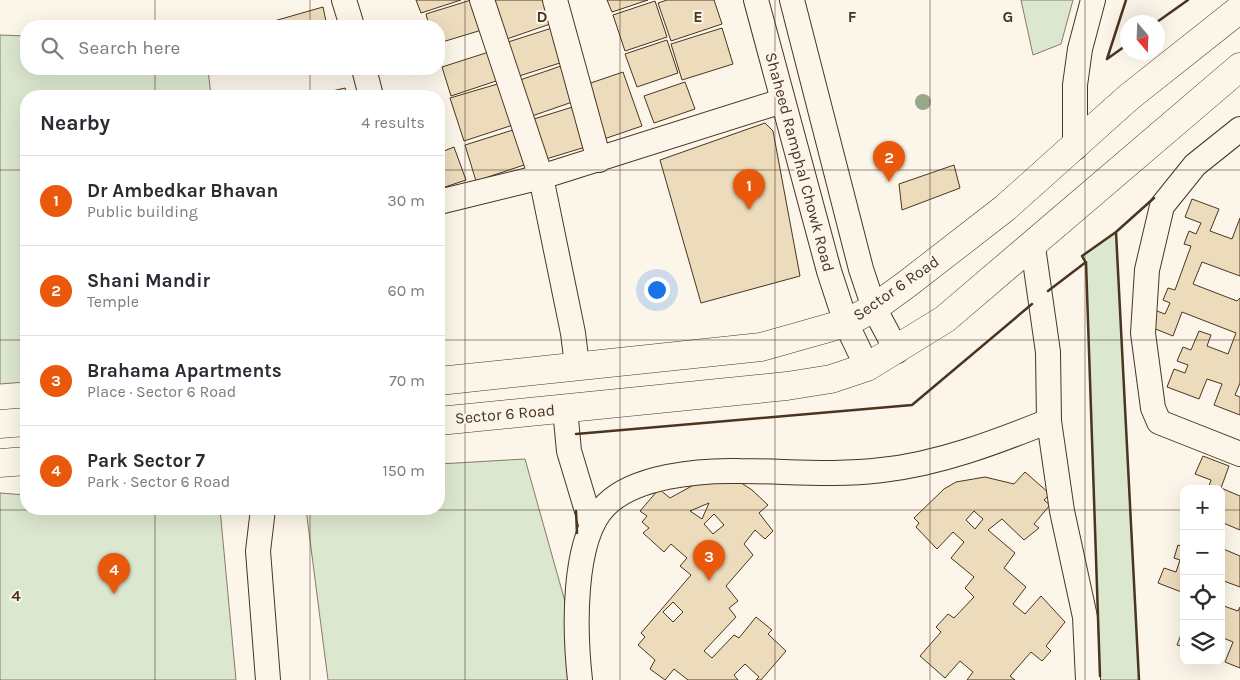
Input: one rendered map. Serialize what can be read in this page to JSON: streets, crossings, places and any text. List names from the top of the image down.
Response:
{
  "streets": {
    "street": ["Shaheed Ramphal Chowk Road", "Sector 6 Road"]
  },
  "crossings": [
    ["Shaheed Ramphal Chowk Road", "Sector 6 Road"]
  ],
  "north": "bottom",
  "page": {
    "search": "Search here",
    "heading": ["Nearby", "4 results"],
    "pins": [
      "2",
      "1",
      "3",
      "4"
    ],
    "list": [
      {
        "mark": "1",
        "name": "Dr Ambedkar Bhavan",
        "note": "Public building",
        "value": "30 m"
      },
      {
        "mark": "2",
        "name": "Shani Mandir",
        "note": "Temple",
        "value": "60 m"
      },
      {
        "mark": "3",
        "name": "Brahama Apartments",
        "note": "Place · Sector 6 Road",
        "value": "70 m"
      },
      {
        "mark": "4",
        "name": "Park Sector 7",
        "note": "Park · Sector 6 Road",
        "value": "150 m"
      }
    ],
    "map_buttons": ["+", "−"]
  },
  "grid": {
    "columns": [
      "D",
      "E",
      "F",
      "G"
    ],
    "rows": ["4"]
  }
}
